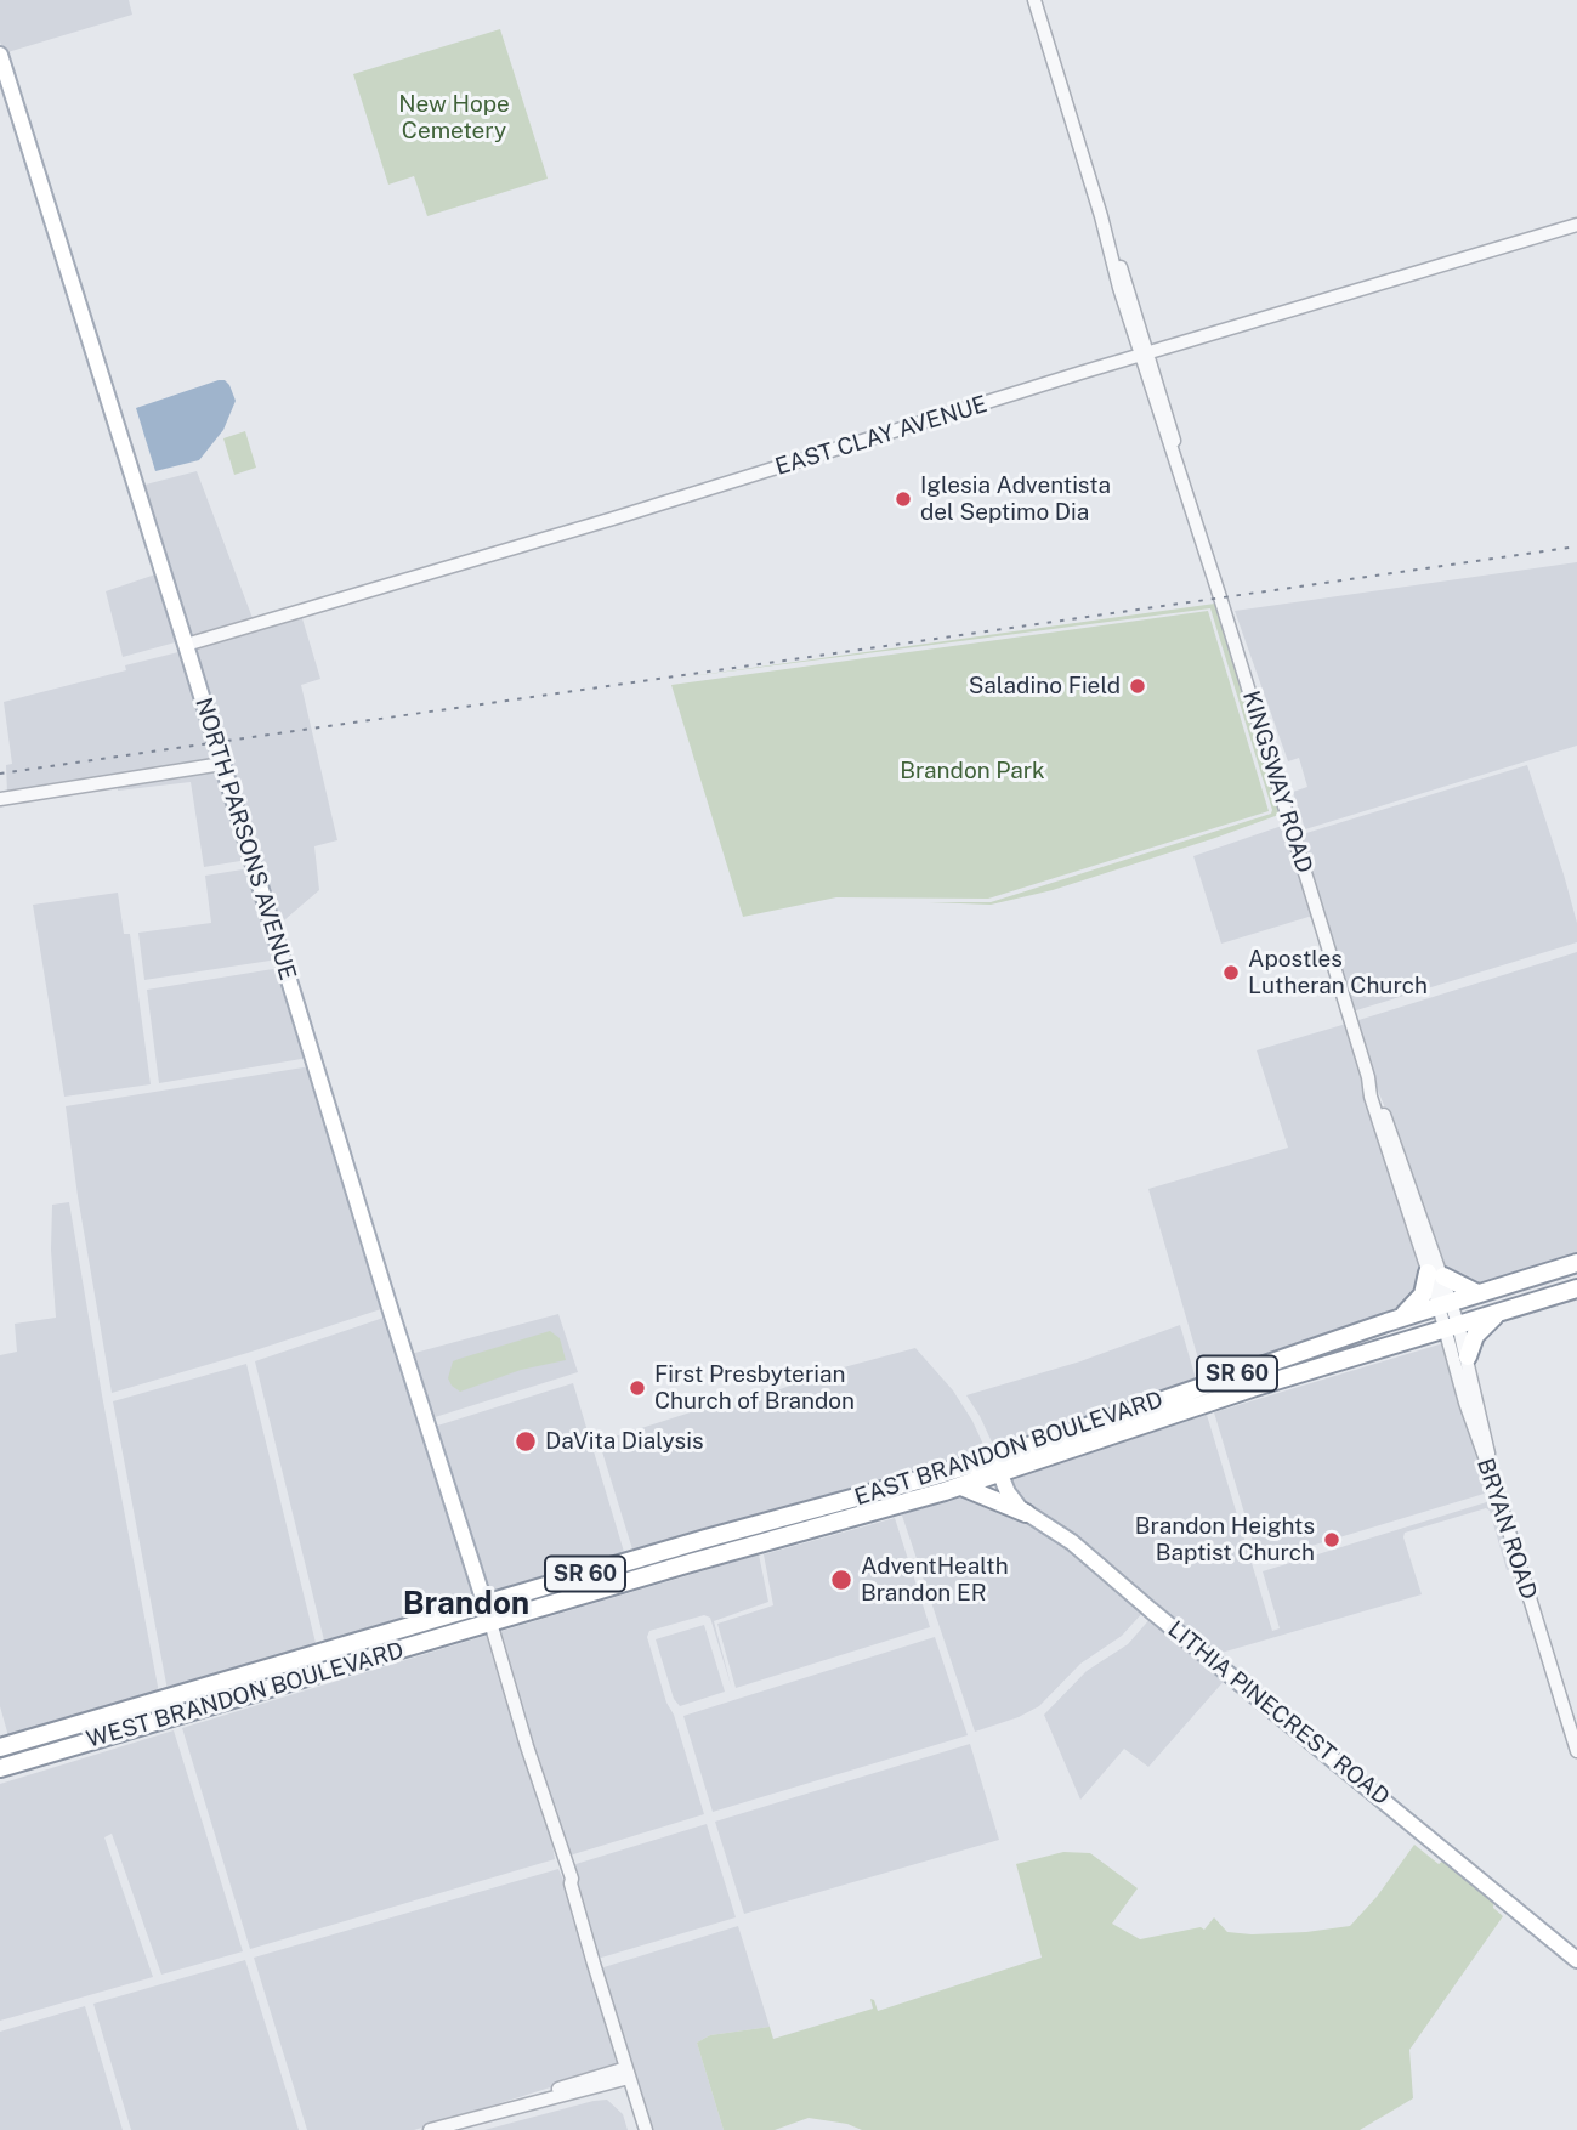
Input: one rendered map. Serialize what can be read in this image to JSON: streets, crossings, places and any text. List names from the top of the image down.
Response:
{
  "streets": {
    "highway": ["SR 60", "EAST BRANDON BOULEVARD", "WEST BRANDON BOULEVARD"],
    "main road": ["NORTH PARSONS AVENUE", "LITHIA PINECREST ROAD"],
    "street": ["EAST CLAY AVENUE", "KINGSWAY ROAD", "BRYAN ROAD"]
  },
  "crossings": [
    ["EAST CLAY AVENUE", "KINGSWAY ROAD"],
    ["EAST CLAY AVENUE", "NORTH PARSONS AVENUE"],
    ["KINGSWAY ROAD", "EAST BRANDON BOULEVARD"],
    ["KINGSWAY ROAD", "BRYAN ROAD"],
    ["NORTH PARSONS AVENUE", "EAST BRANDON BOULEVARD"],
    ["NORTH PARSONS AVENUE", "WEST BRANDON BOULEVARD"],
    ["EAST BRANDON BOULEVARD", "BRYAN ROAD"],
    ["EAST BRANDON BOULEVARD", "WEST BRANDON BOULEVARD"],
    ["EAST BRANDON BOULEVARD", "LITHIA PINECREST ROAD"]
  ],
  "districts": ["Brandon"],
  "parks": ["New Hope Cemetery", "Brandon Park"],
  "places": [
    "Iglesia Adventista del Septimo Dia",
    "Saladino Field",
    "Apostles Lutheran Church",
    "First Presbyterian Church of Brandon",
    "DaVita Dialysis",
    "Brandon Heights Baptist Church",
    "AdventHealth Brandon ER"
  ]
}
